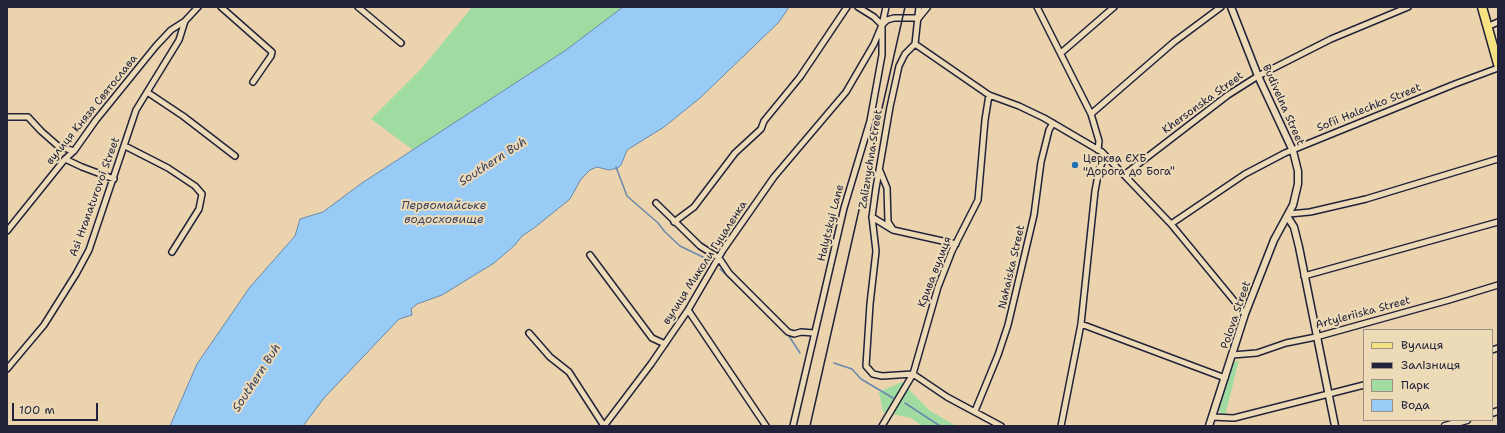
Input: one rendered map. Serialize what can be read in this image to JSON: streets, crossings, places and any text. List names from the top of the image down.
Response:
{
  "streets": {
    "street": [
      "Khersonska Street",
      "Budivelna Street",
      "Sofii Halechko Street",
      "вулиця Князя Святослава",
      "Zaliznychna Street",
      "Asi Hranaturovoi Street",
      "Halytskyi Lane",
      "вулиця Миколи Гуцаленка",
      "Nahaiska Street",
      "Крива вулиця",
      "Artyleriiska Street",
      "Polova Street"
    ]
  },
  "crossings": [
    ["Khersonska Street", "Budivelna Street"],
    ["Budivelna Street", "Sofii Halechko Street"],
    ["Budivelna Street", "Polova Street"],
    ["вулиця Князя Святослава", "Asi Hranaturovoi Street"],
    ["Zaliznychna Street", "Крива вулиця"],
    ["Halytskyi Lane", "вулиця Миколи Гуцаленка"],
    ["Artyleriiska Street", "Polova Street"]
  ],
  "water": ["Southern Buh", "Первомайське водосховище"],
  "places": ["Церква ЄХБ \"Дорога до Бога\""],
  "legend": [
    "Вулиця",
    "Залізниця",
    "Парк",
    "Вода"
  ],
  "scale_bar": "100 m"
}
